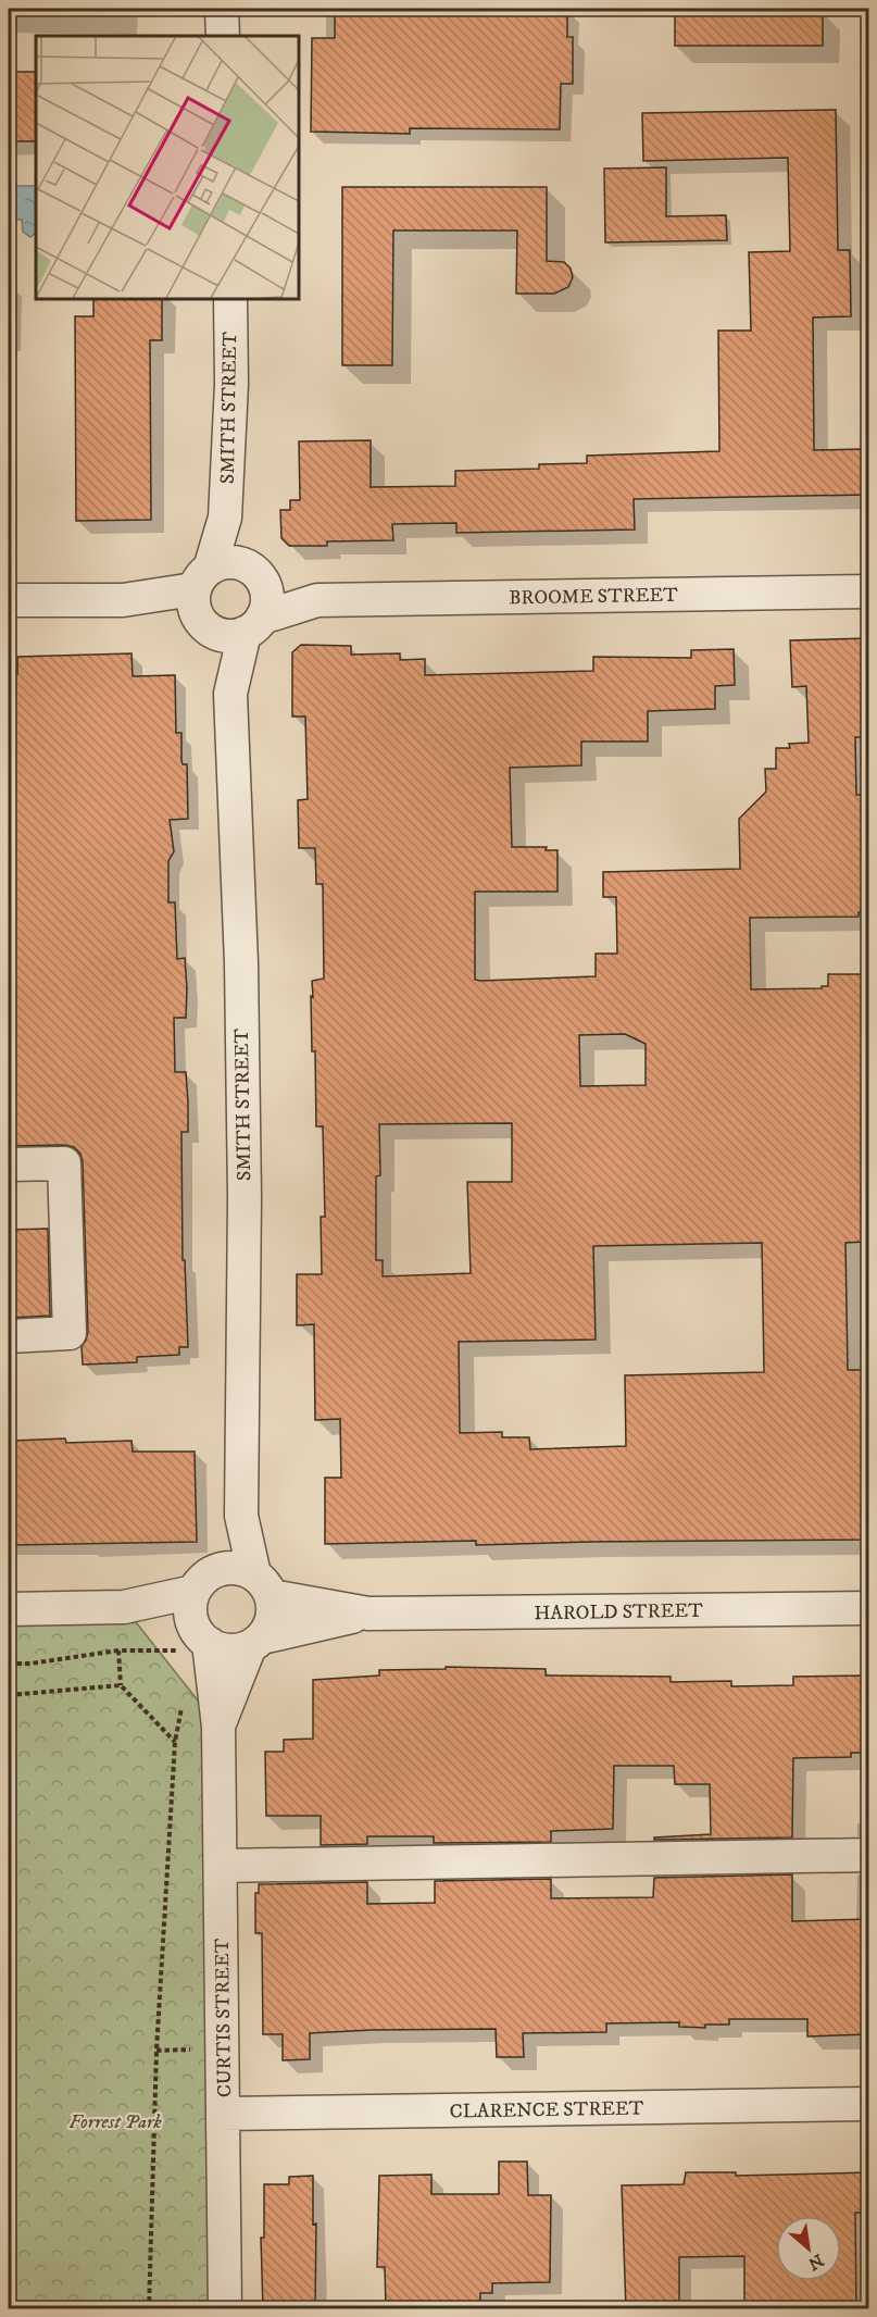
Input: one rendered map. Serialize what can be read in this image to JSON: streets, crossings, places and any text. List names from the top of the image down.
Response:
{
  "streets": {
    "street": [
      "SMITH STREET",
      "BROOME STREET",
      "HAROLD STREET",
      "CURTIS STREET",
      "CLARENCE STREET"
    ]
  },
  "crossings": [
    ["SMITH STREET", "BROOME STREET"],
    ["SMITH STREET", "HAROLD STREET"],
    ["SMITH STREET", "CURTIS STREET"],
    ["HAROLD STREET", "CURTIS STREET"],
    ["CURTIS STREET", "CLARENCE STREET"]
  ],
  "parks": ["Forrest Park"],
  "north": "bottom right"
}
